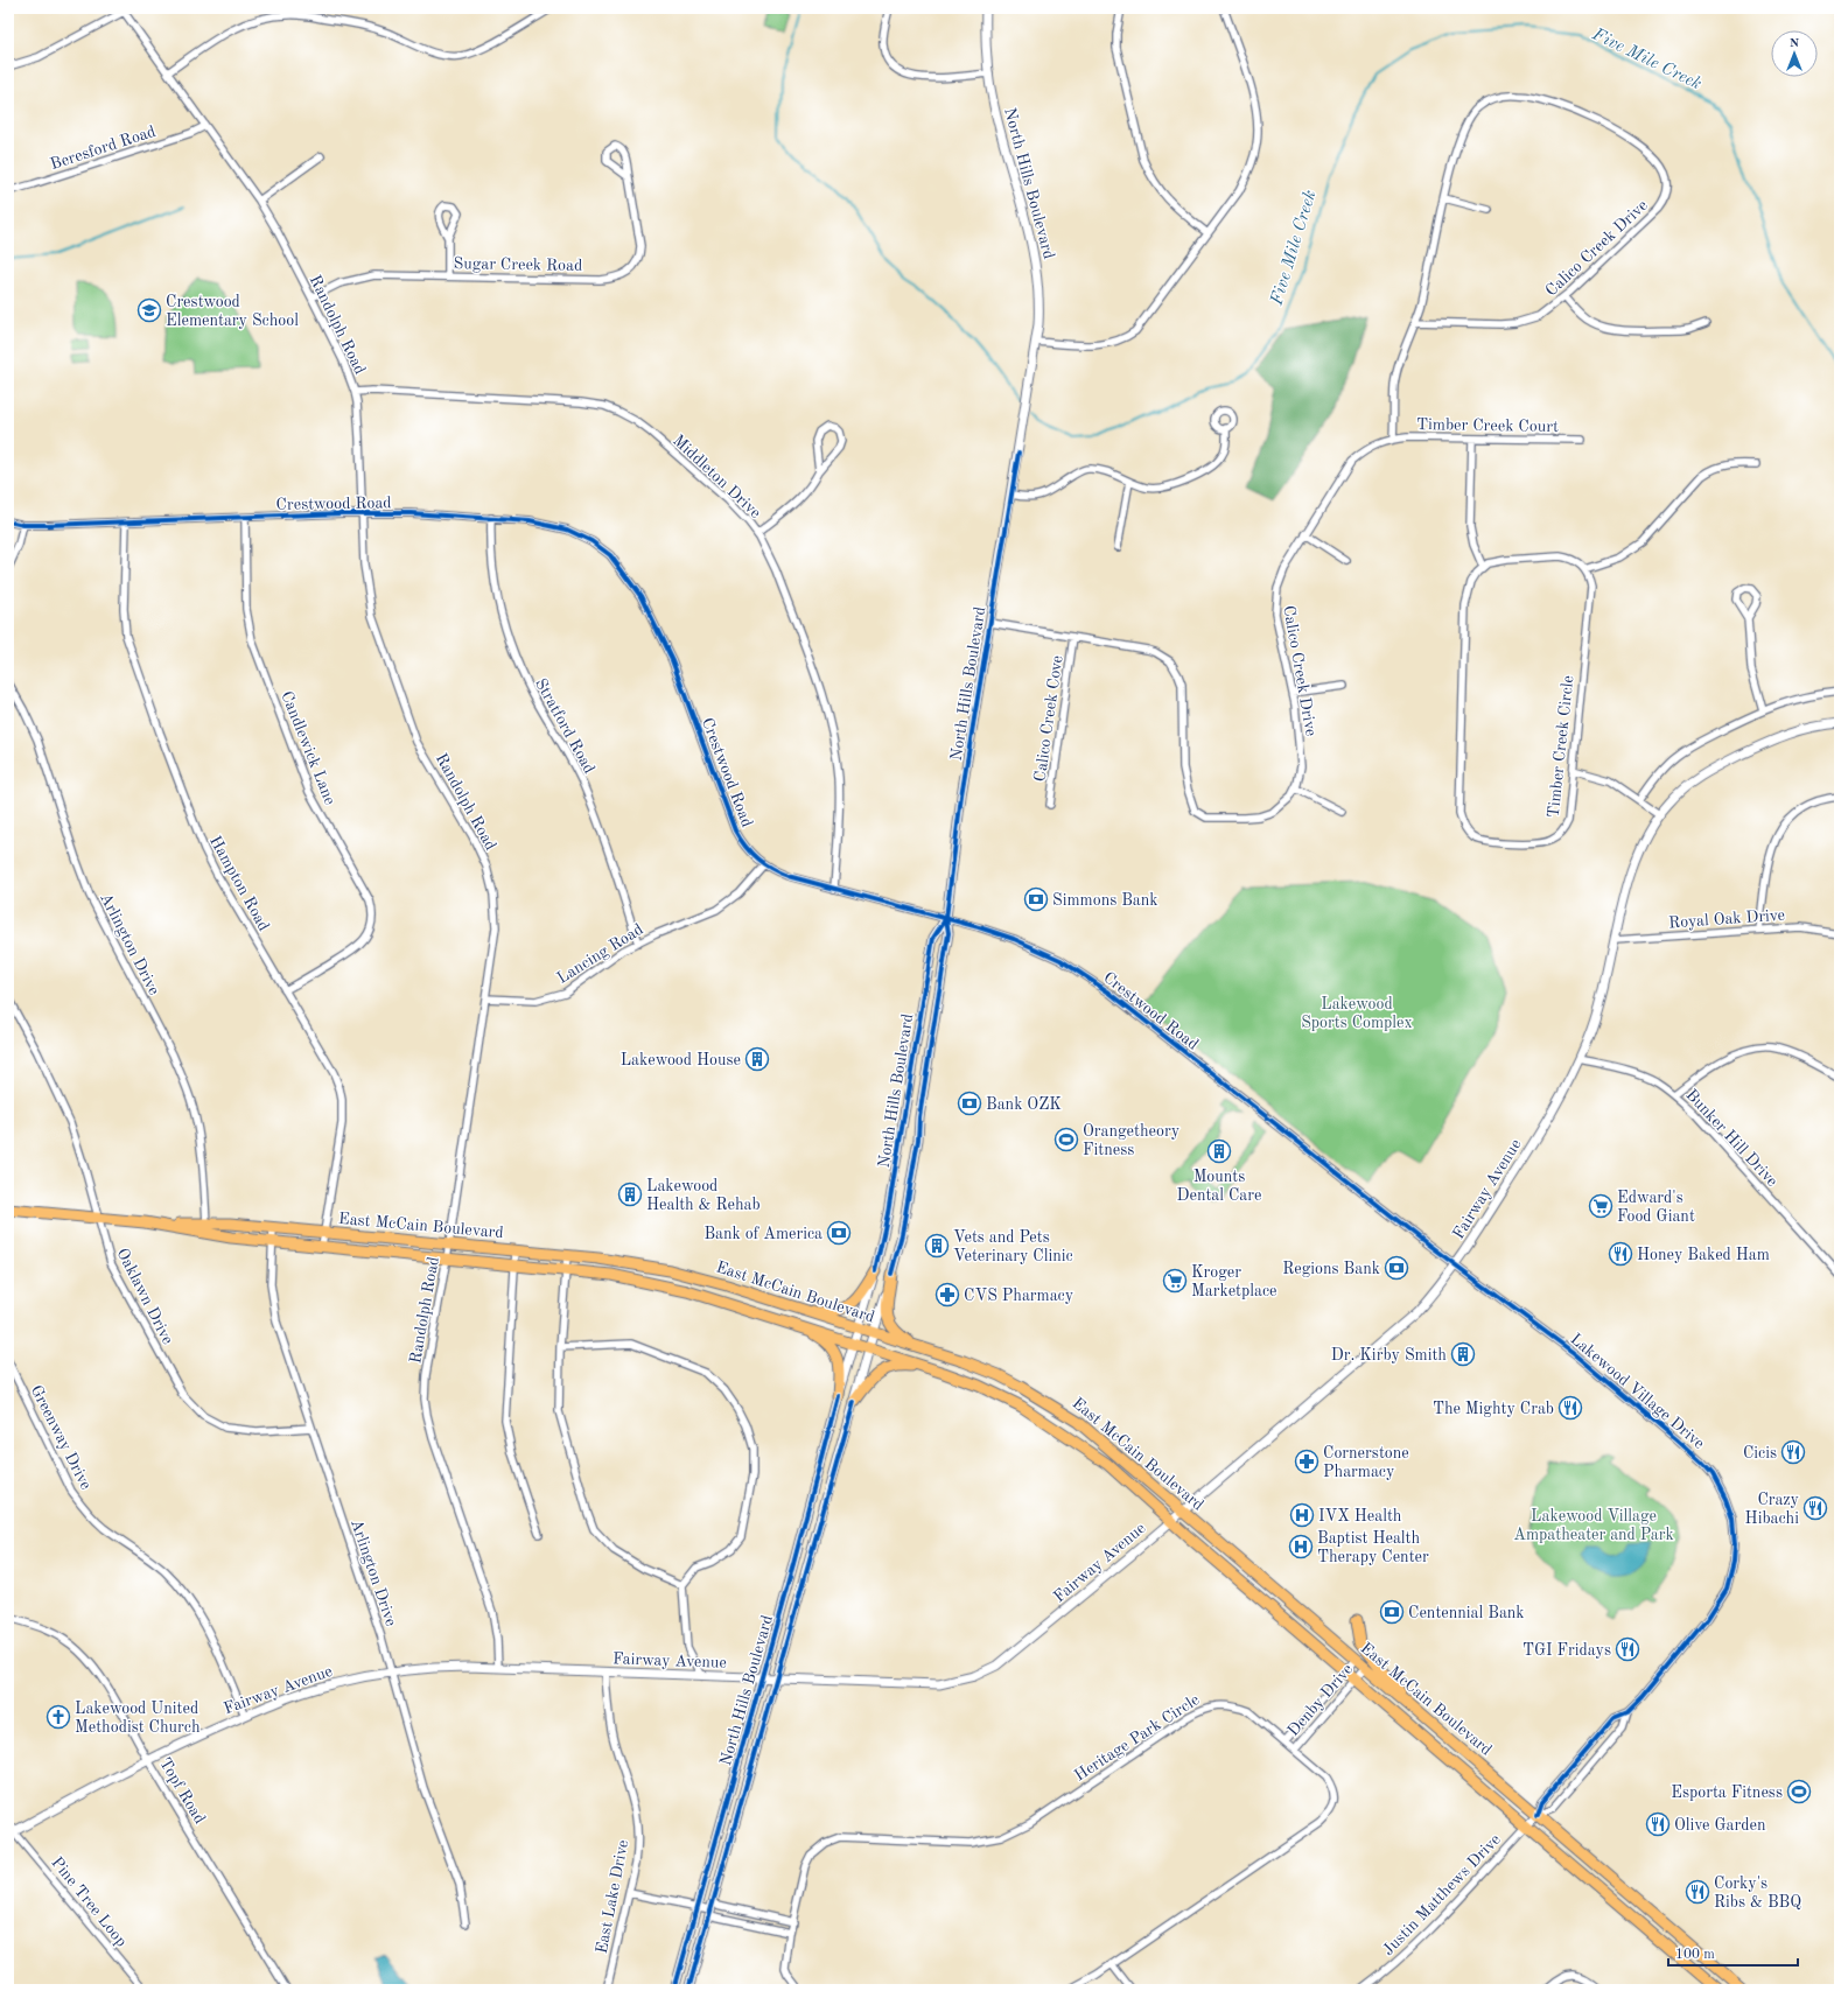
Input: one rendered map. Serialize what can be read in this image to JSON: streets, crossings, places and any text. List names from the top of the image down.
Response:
{
  "streets": {
    "main road": ["East McCain Boulevard"],
    "street": [
      "Beresford Road",
      "North Hills Boulevard",
      "Calico Creek Drive",
      "Sugar Creek Road",
      "Randolph Road",
      "Timber Creek Court",
      "Middleton Drive",
      "Crestwood Road",
      "Calico Creek Cove",
      "Stratford Road",
      "Timber Creek Circle",
      "Candlewick Lane",
      "Hampton Road",
      "Royal Oak Drive",
      "Arlington Drive",
      "Lancing Road",
      "Bunker Hill Drive",
      "Fairway Avenue",
      "Oaklawn Drive",
      "Lakewood Village Drive",
      "Greenway Drive",
      "Denby Drive",
      "Heritage Park Circle",
      "Topf Road",
      "Justin Matthews Drive",
      "East Lake Drive",
      "Pine Tree Loop"
    ]
  },
  "crossings": [
    ["Beresford Road", "Randolph Road"],
    ["North Hills Boulevard", "Crestwood Road"],
    ["North Hills Boulevard", "Fairway Avenue"],
    ["North Hills Boulevard", "East McCain Boulevard"],
    ["Calico Creek Drive", "Timber Creek Court"],
    ["Sugar Creek Road", "Randolph Road"],
    ["Randolph Road", "Middleton Drive"],
    ["Randolph Road", "Crestwood Road"],
    ["Randolph Road", "Lancing Road"],
    ["Randolph Road", "Fairway Avenue"],
    ["Randolph Road", "East McCain Boulevard"],
    ["Middleton Drive", "Crestwood Road"],
    ["Crestwood Road", "Stratford Road"],
    ["Crestwood Road", "Candlewick Lane"],
    ["Crestwood Road", "Hampton Road"],
    ["Crestwood Road", "Lancing Road"],
    ["Crestwood Road", "Fairway Avenue"],
    ["Crestwood Road", "Lakewood Village Drive"],
    ["Stratford Road", "Lancing Road"],
    ["Candlewick Lane", "Hampton Road"],
    ["Hampton Road", "East McCain Boulevard"],
    ["Royal Oak Drive", "Fairway Avenue"],
    ["Arlington Drive", "Fairway Avenue"],
    ["Arlington Drive", "East McCain Boulevard"],
    ["Arlington Drive", "Oaklawn Drive"],
    ["Bunker Hill Drive", "Fairway Avenue"],
    ["Fairway Avenue", "East McCain Boulevard"],
    ["Fairway Avenue", "Lakewood Village Drive"],
    ["Fairway Avenue", "Greenway Drive"],
    ["Fairway Avenue", "Topf Road"],
    ["Fairway Avenue", "East Lake Drive"],
    ["Fairway Avenue", "Pine Tree Loop"],
    ["East McCain Boulevard", "Oaklawn Drive"],
    ["East McCain Boulevard", "Lakewood Village Drive"],
    ["East McCain Boulevard", "Denby Drive"],
    ["East McCain Boulevard", "Justin Matthews Drive"],
    ["Lakewood Village Drive", "Justin Matthews Drive"],
    ["Denby Drive", "Heritage Park Circle"]
  ],
  "water": ["Five Mile Creek"],
  "parks": ["Lakewood Sports Complex", "Lakewood Village Ampatheater and Park"],
  "places": {
    "school or university": ["Crestwood Elementary School"],
    "bank": [
      "Simmons Bank",
      "Bank OZK",
      "Bank of America",
      "Regions Bank",
      "Centennial Bank"
    ],
    "building": [
      "Lakewood House",
      "Mounts Dental Care",
      "Lakewood Health & Rehab",
      "Vets and Pets Veterinary Clinic",
      "Dr. Kirby Smith"
    ],
    "sports": ["Orangetheory Fitness", "Esporta Fitness"],
    "supermarket": ["Edward's Food Giant", "Kroger Marketplace"],
    "restaurant": [
      "Honey Baked Ham",
      "The Mighty Crab",
      "Cicis",
      "Crazy Hibachi",
      "TGI Fridays",
      "Olive Garden",
      "Corky's Ribs & BBQ"
    ],
    "pharmacy": ["CVS Pharmacy", "Cornerstone Pharmacy"],
    "hospital": ["IVX Health", "Baptist Health Therapy Center"],
    "church": ["Lakewood United Methodist Church"]
  },
  "scale_bar": "100 m",
  "north": "top"
}
